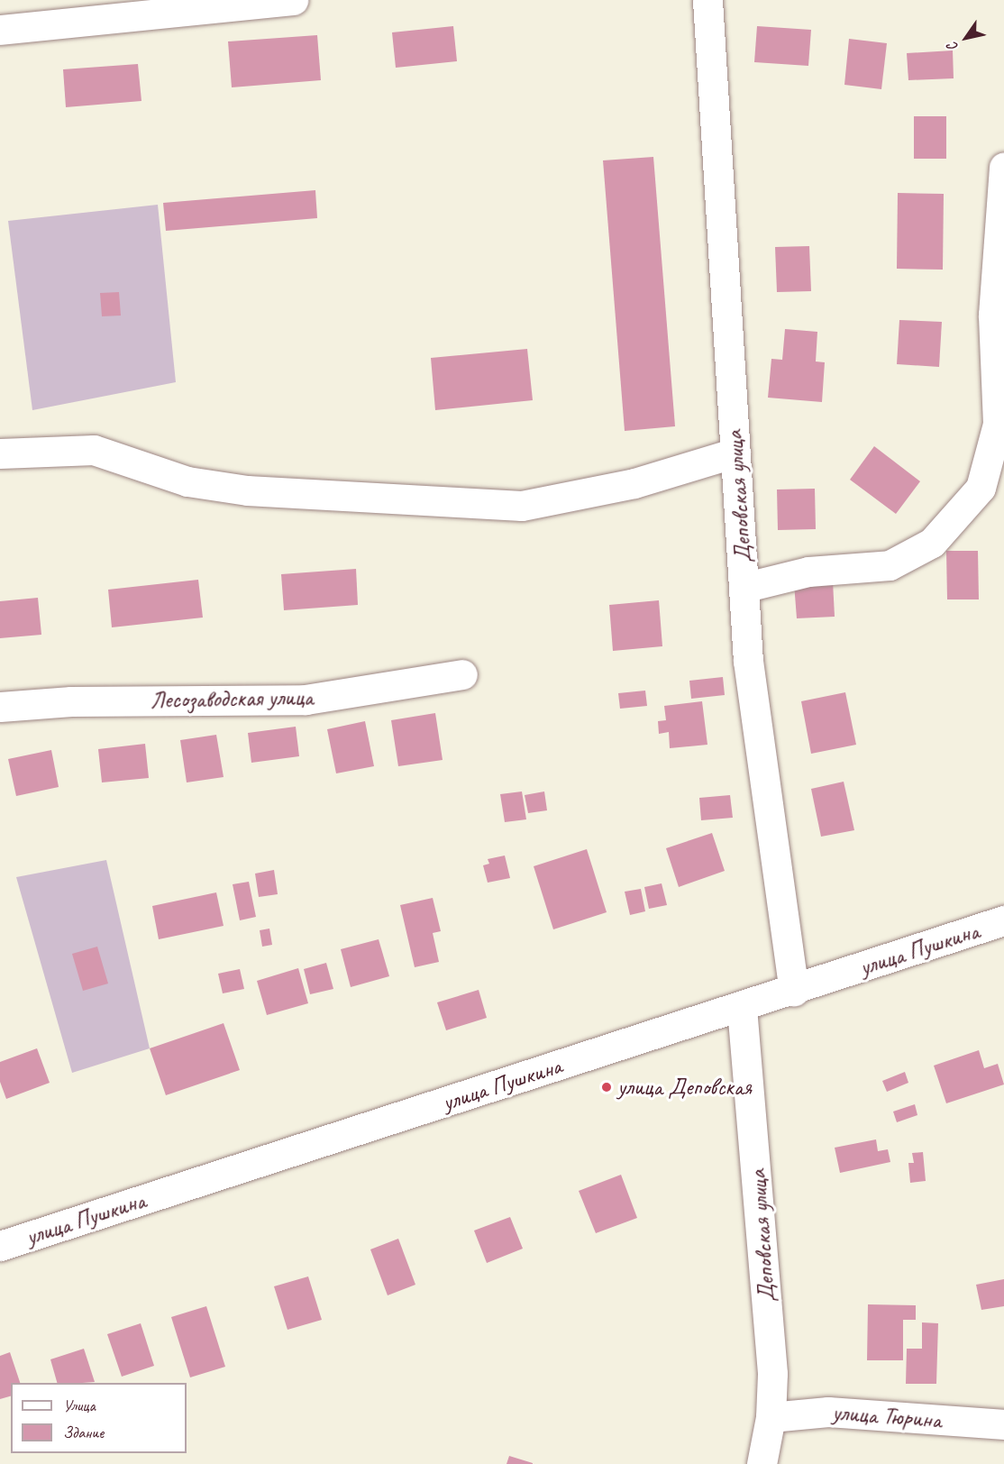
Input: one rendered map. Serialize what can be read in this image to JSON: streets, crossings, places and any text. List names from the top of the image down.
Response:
{
  "streets": {
    "street": [
      "Деповская улица",
      "Лесозаводская улица",
      "улица Пушкина",
      "улица Тюрина"
    ]
  },
  "crossings": [
    ["Деповская улица", "улица Пушкина"],
    ["Деповская улица", "улица Тюрина"]
  ],
  "places": ["улица Деповская"],
  "legend": ["Улица", "Здание"],
  "north": "bottom left"
}
